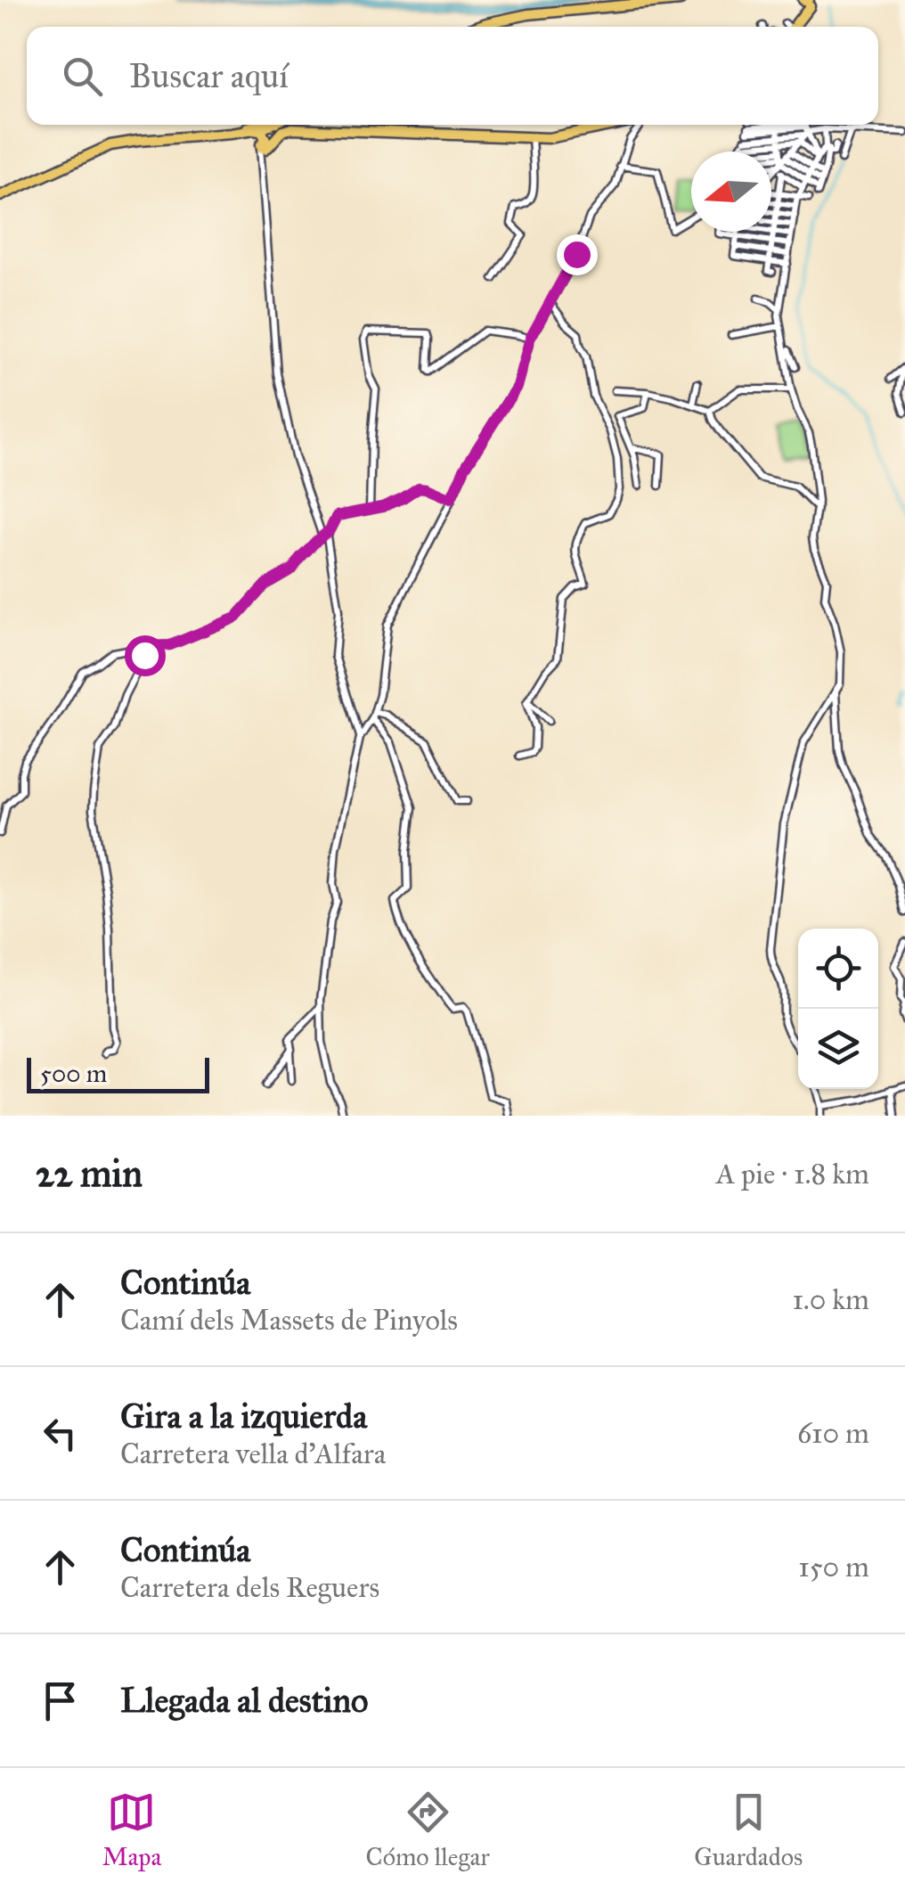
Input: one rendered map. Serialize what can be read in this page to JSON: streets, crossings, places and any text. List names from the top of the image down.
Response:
{
  "scale_bar": "500 m",
  "north": "left",
  "page": {
    "search": "Buscar aquí",
    "scale": "500 m",
    "heading": ["22 min", "A pie · 1.8 km"],
    "list": [
      ["Continúa", "Camí dels Massets de Pinyols", "1.0 km"],
      ["Gira a la izquierda", "Carretera vella d'Alfara", "610 m"],
      ["Continúa", "Carretera dels Reguers", "150 m"],
      "Llegada al destino"
    ],
    "nav": ["Mapa", "Cómo llegar", "Guardados"]
  }
}
